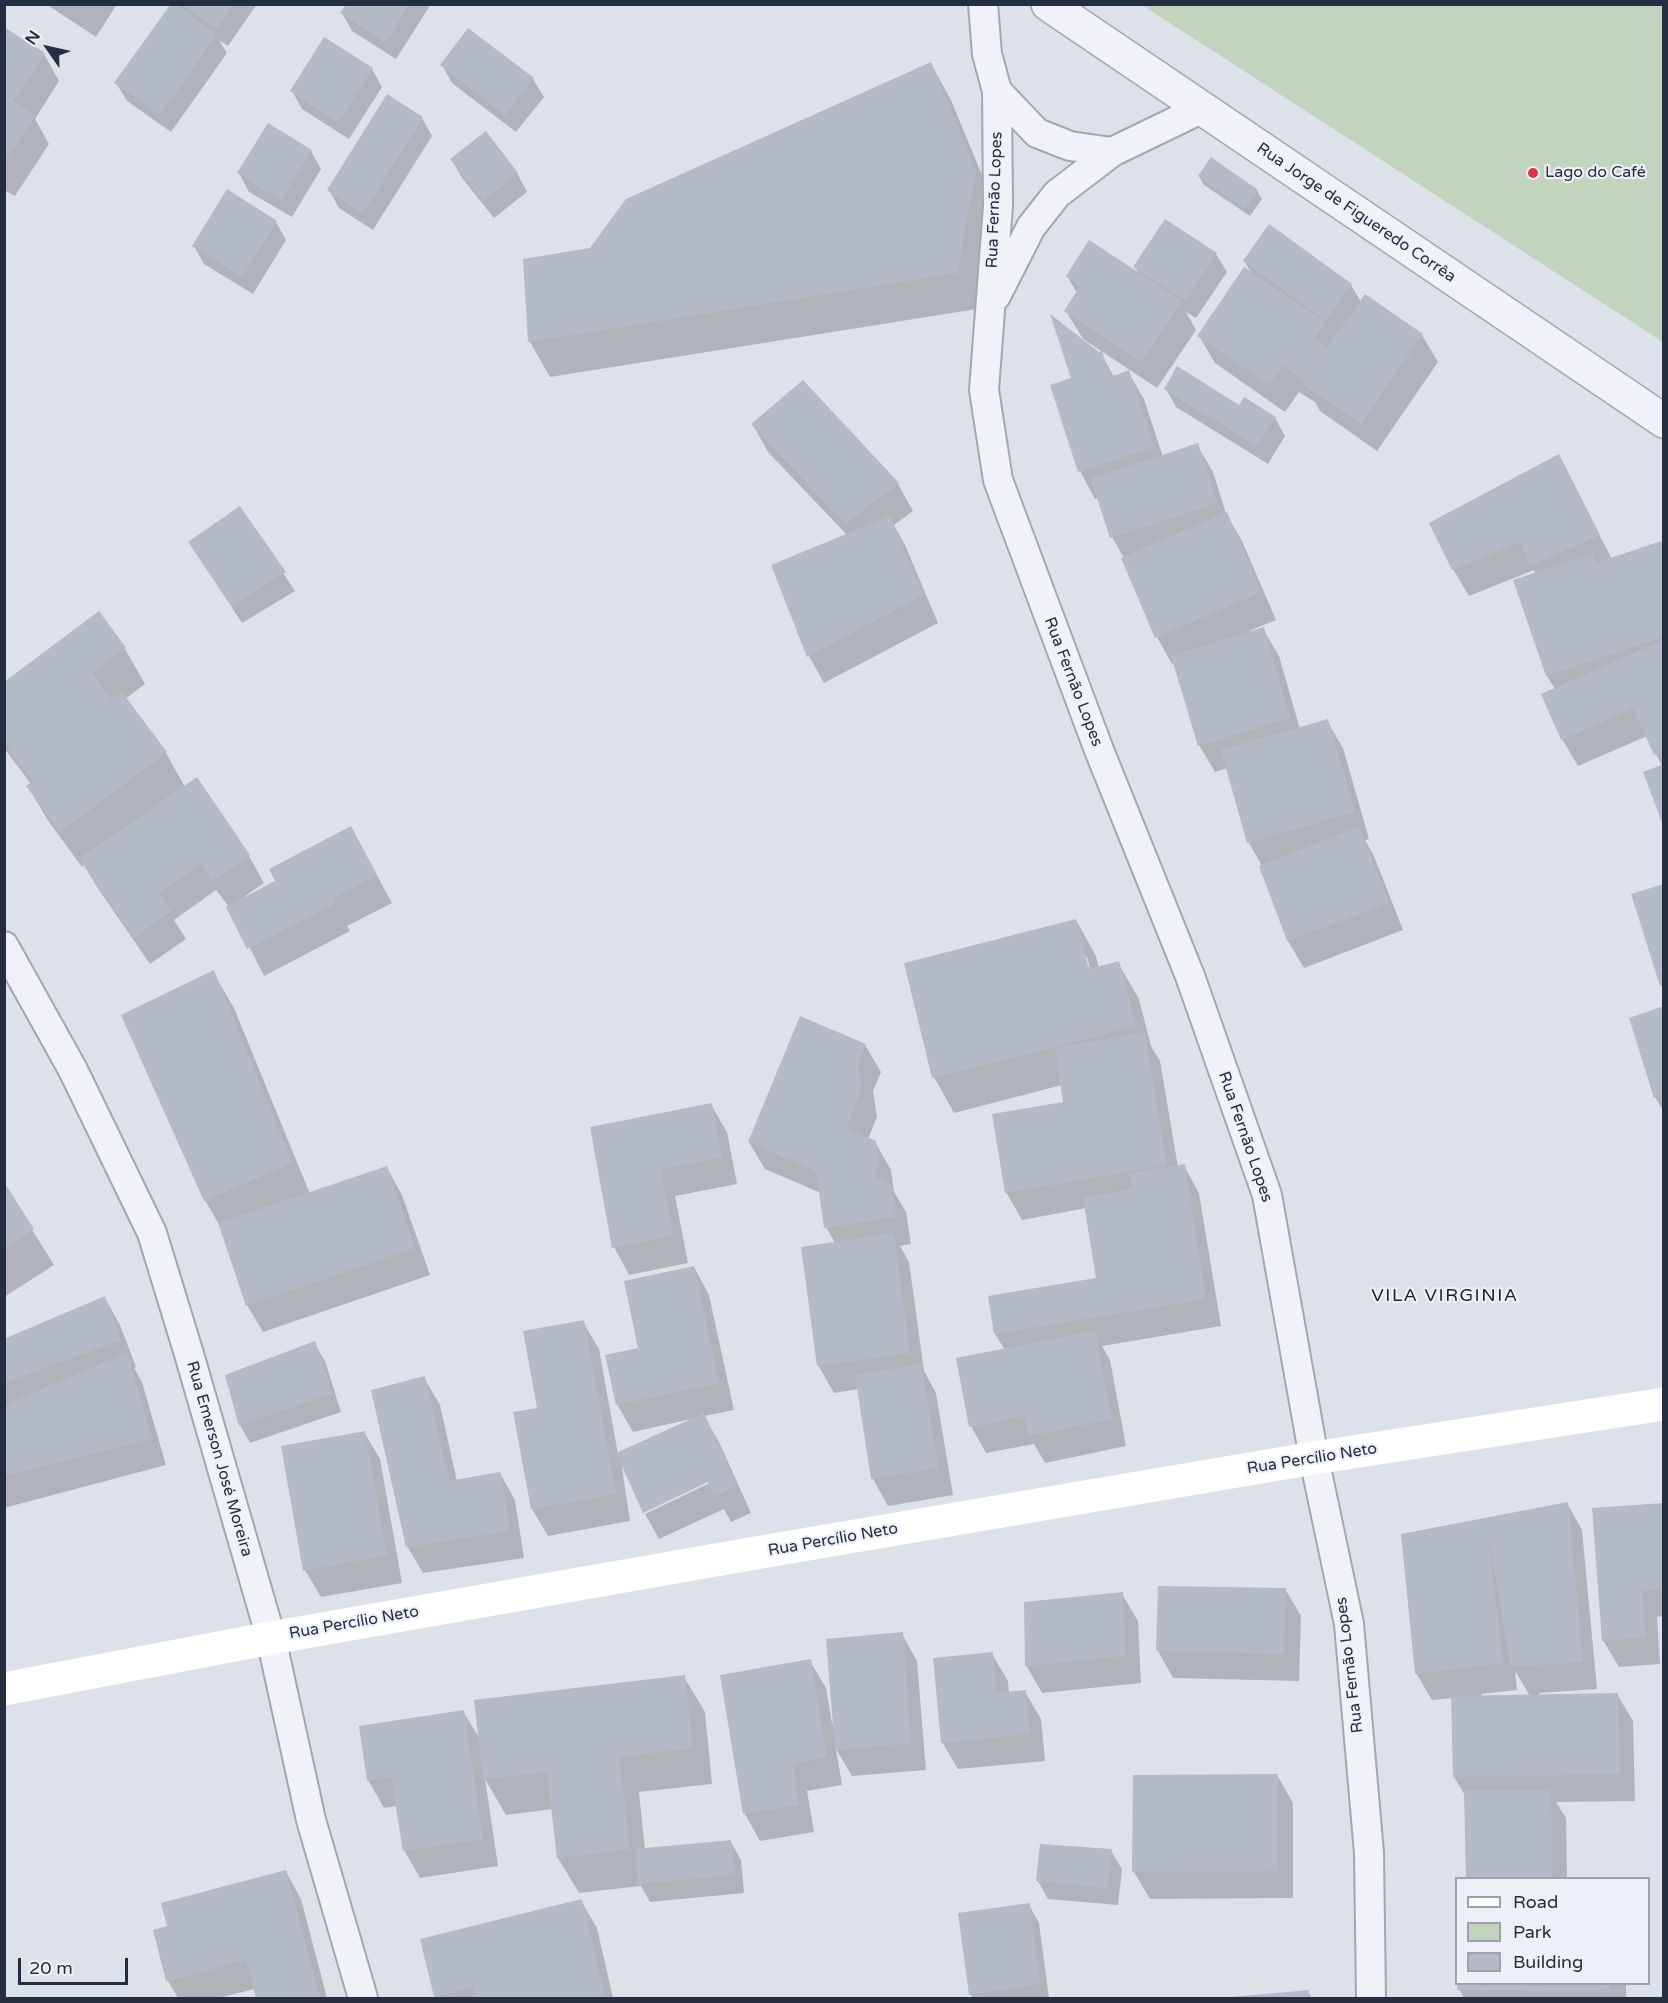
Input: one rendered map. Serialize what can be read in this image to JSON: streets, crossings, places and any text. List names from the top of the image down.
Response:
{
  "streets": {
    "main road": ["Rua Percílio Neto"],
    "street": ["Rua Fernão Lopes", "Rua Jorge de Figueredo Corrêa", "Rua Emerson José Moreira"]
  },
  "crossings": [
    ["Rua Fernão Lopes", "Rua Jorge de Figueredo Corrêa"],
    ["Rua Fernão Lopes", "Rua Percílio Neto"],
    ["Rua Emerson José Moreira", "Rua Percílio Neto"]
  ],
  "districts": ["VILA VIRGINIA"],
  "places": ["Lago do Café"],
  "legend": ["Road", "Park", "Building"],
  "scale_bar": "20 m",
  "north": "top left"
}
